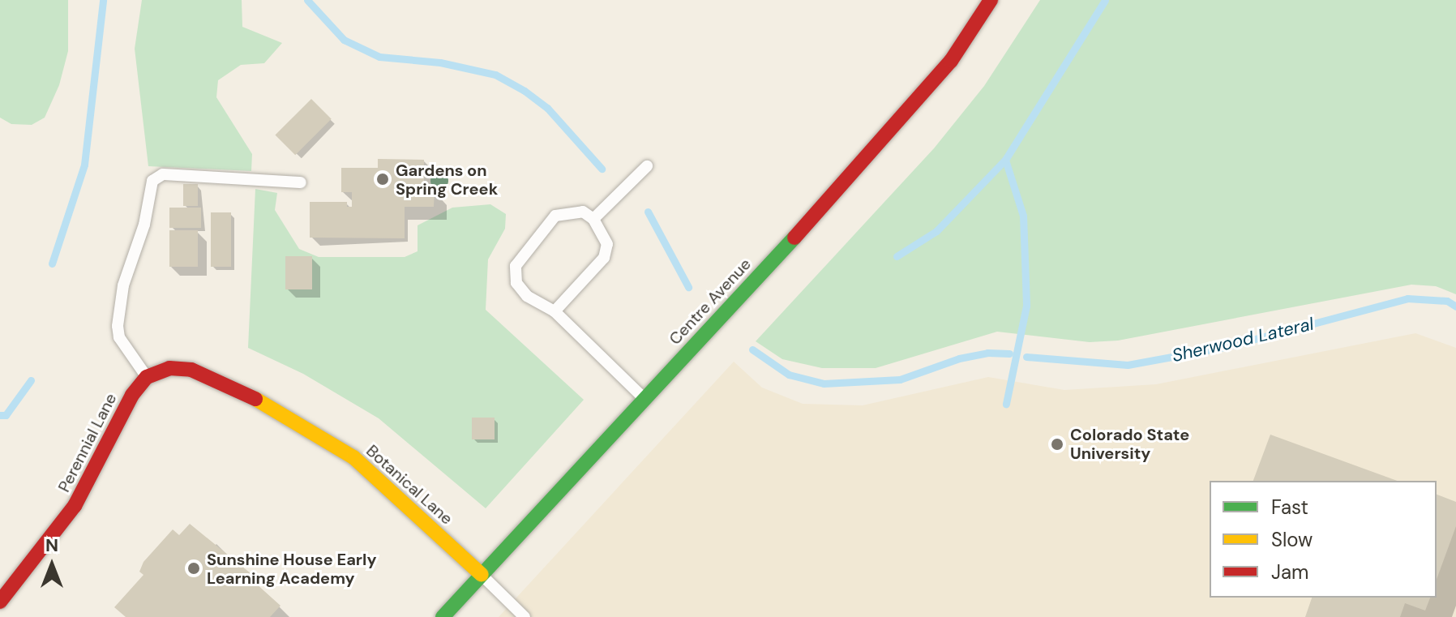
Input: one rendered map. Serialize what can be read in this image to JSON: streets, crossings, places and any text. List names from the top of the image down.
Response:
{
  "streets": {
    "street": ["Centre Avenue", "Perennial Lane", "Botanical Lane"]
  },
  "crossings": [
    ["Centre Avenue", "Botanical Lane"],
    ["Perennial Lane", "Botanical Lane"]
  ],
  "water": ["Sherwood Lateral"],
  "places": ["Gardens on Spring Creek", "Colorado State University", "Sunshine House Early Learning Academy"],
  "legend": ["Fast", "Slow", "Jam"],
  "north": "top"
}
